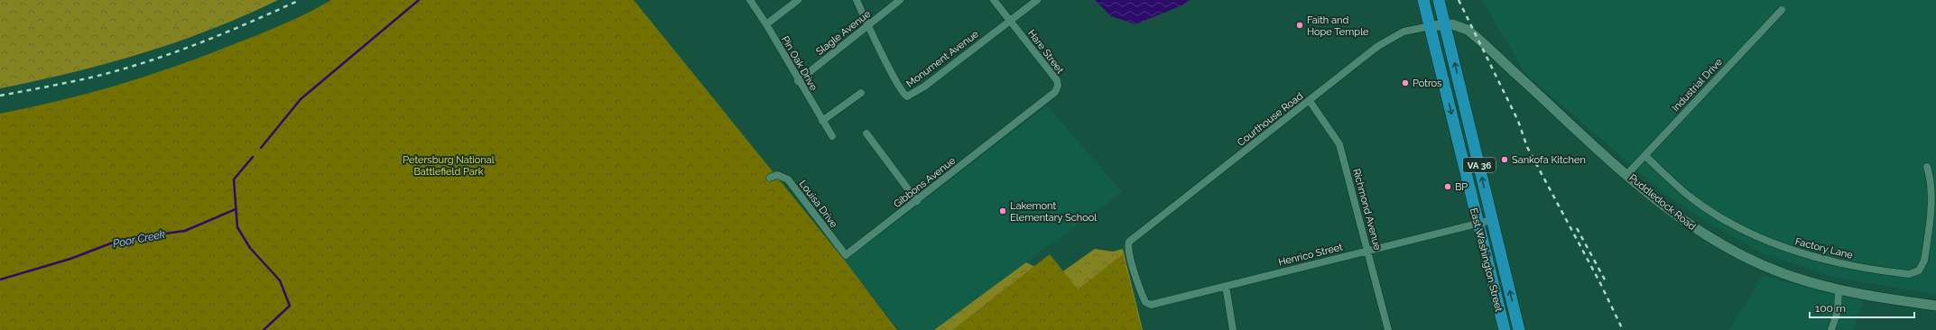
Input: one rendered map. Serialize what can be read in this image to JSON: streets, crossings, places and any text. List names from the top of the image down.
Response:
{
  "streets": {
    "highway": ["VA 36", "East Washington Street"],
    "main road": ["Puddledock Road"],
    "street": [
      "Slagle Avenue",
      "Hare Street",
      "Monument Avenue",
      "Pin Oak Drive",
      "Industrial Drive",
      "Courthouse Road",
      "Gibbons Avenue",
      "Louisa Drive",
      "Richmond Avenue",
      "Factory Lane",
      "Henrico Street"
    ]
  },
  "crossings": [
    ["Slagle Avenue", "Monument Avenue"],
    ["Slagle Avenue", "Pin Oak Drive"],
    ["Hare Street", "Monument Avenue"],
    ["Hare Street", "Gibbons Avenue"],
    ["Industrial Drive", "Puddledock Road"],
    ["Industrial Drive", "Factory Lane"],
    ["Courthouse Road", "Puddledock Road"],
    ["Courthouse Road", "Richmond Avenue"],
    ["Courthouse Road", "Henrico Street"],
    ["Courthouse Road", "East Washington Street"],
    ["Gibbons Avenue", "Louisa Drive"],
    ["Puddledock Road", "East Washington Street"],
    ["Richmond Avenue", "Henrico Street"],
    ["Henrico Street", "East Washington Street"]
  ],
  "water": ["Poor Creek"],
  "parks": ["Petersburg National Battlefield Park"],
  "places": [
    "Faith and Hope Temple",
    "Potros",
    "Sankofa Kitchen",
    "BP",
    "Lakemont Elementary School"
  ],
  "scale_bar": "100 m"
}
